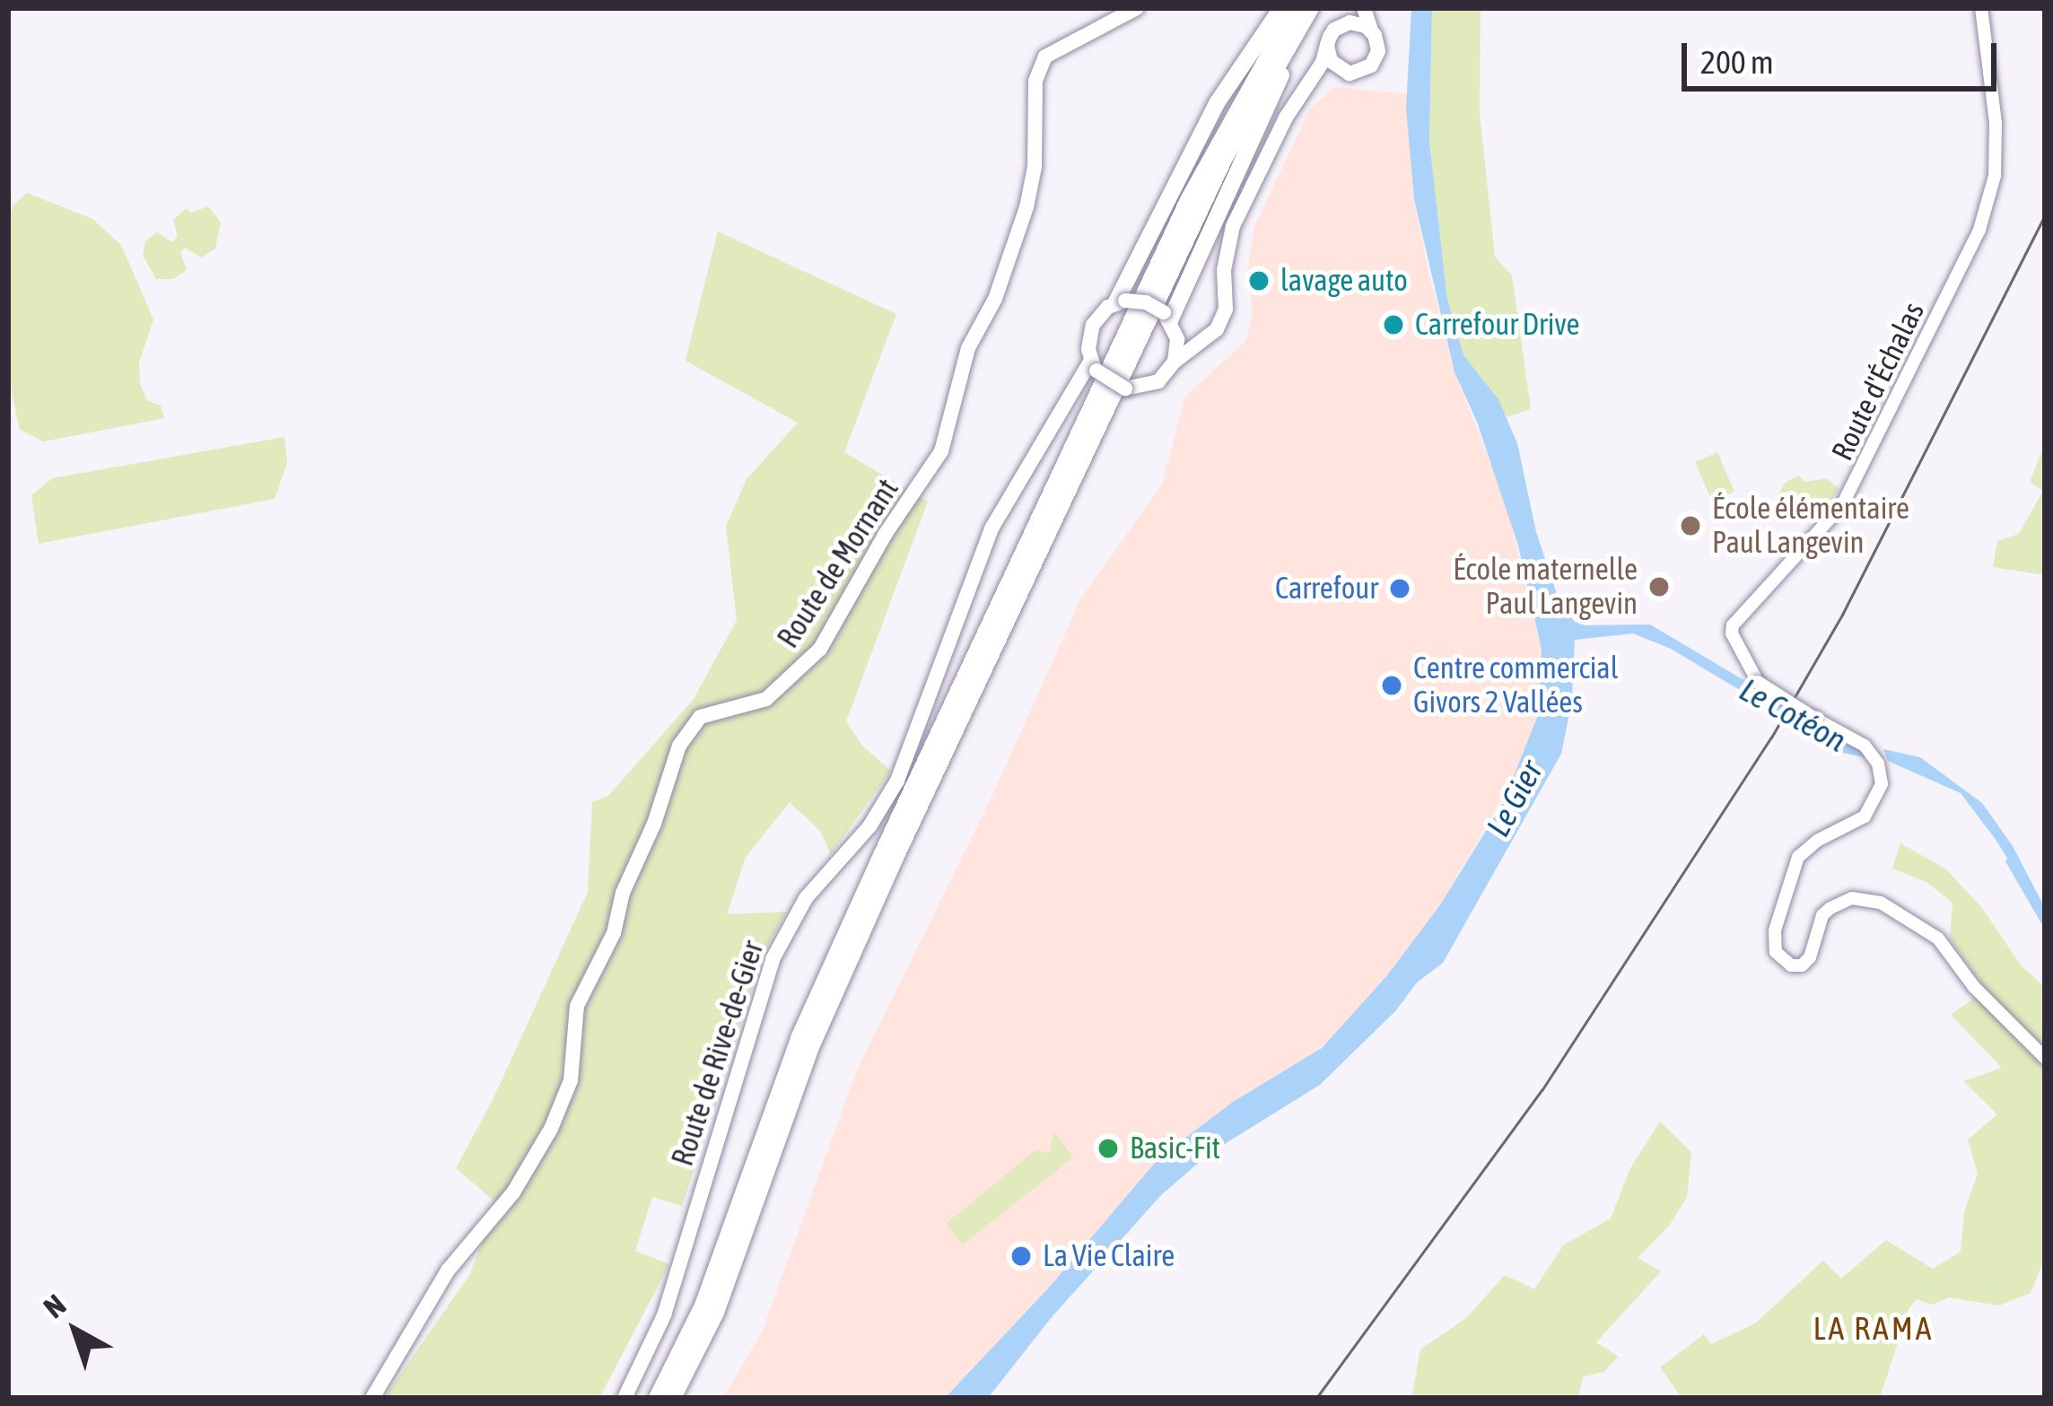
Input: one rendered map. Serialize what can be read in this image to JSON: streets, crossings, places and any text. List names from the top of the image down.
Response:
{
  "streets": {
    "main road": ["Route de Mornant", "Route de Rive-de-Gier"],
    "street": ["Route d'Échalas"]
  },
  "districts": ["LA RAMA"],
  "water": ["Le Cotéon", "Le Gier"],
  "places": [
    "lavage auto",
    "Carrefour Drive",
    "École élémentaire Paul Langevin",
    "École maternelle Paul Langevin",
    "Carrefour",
    "Centre commercial Givors 2 Vallées",
    "Basic-Fit",
    "La Vie Claire"
  ],
  "scale_bar": "200 m",
  "north": "top left"
}
